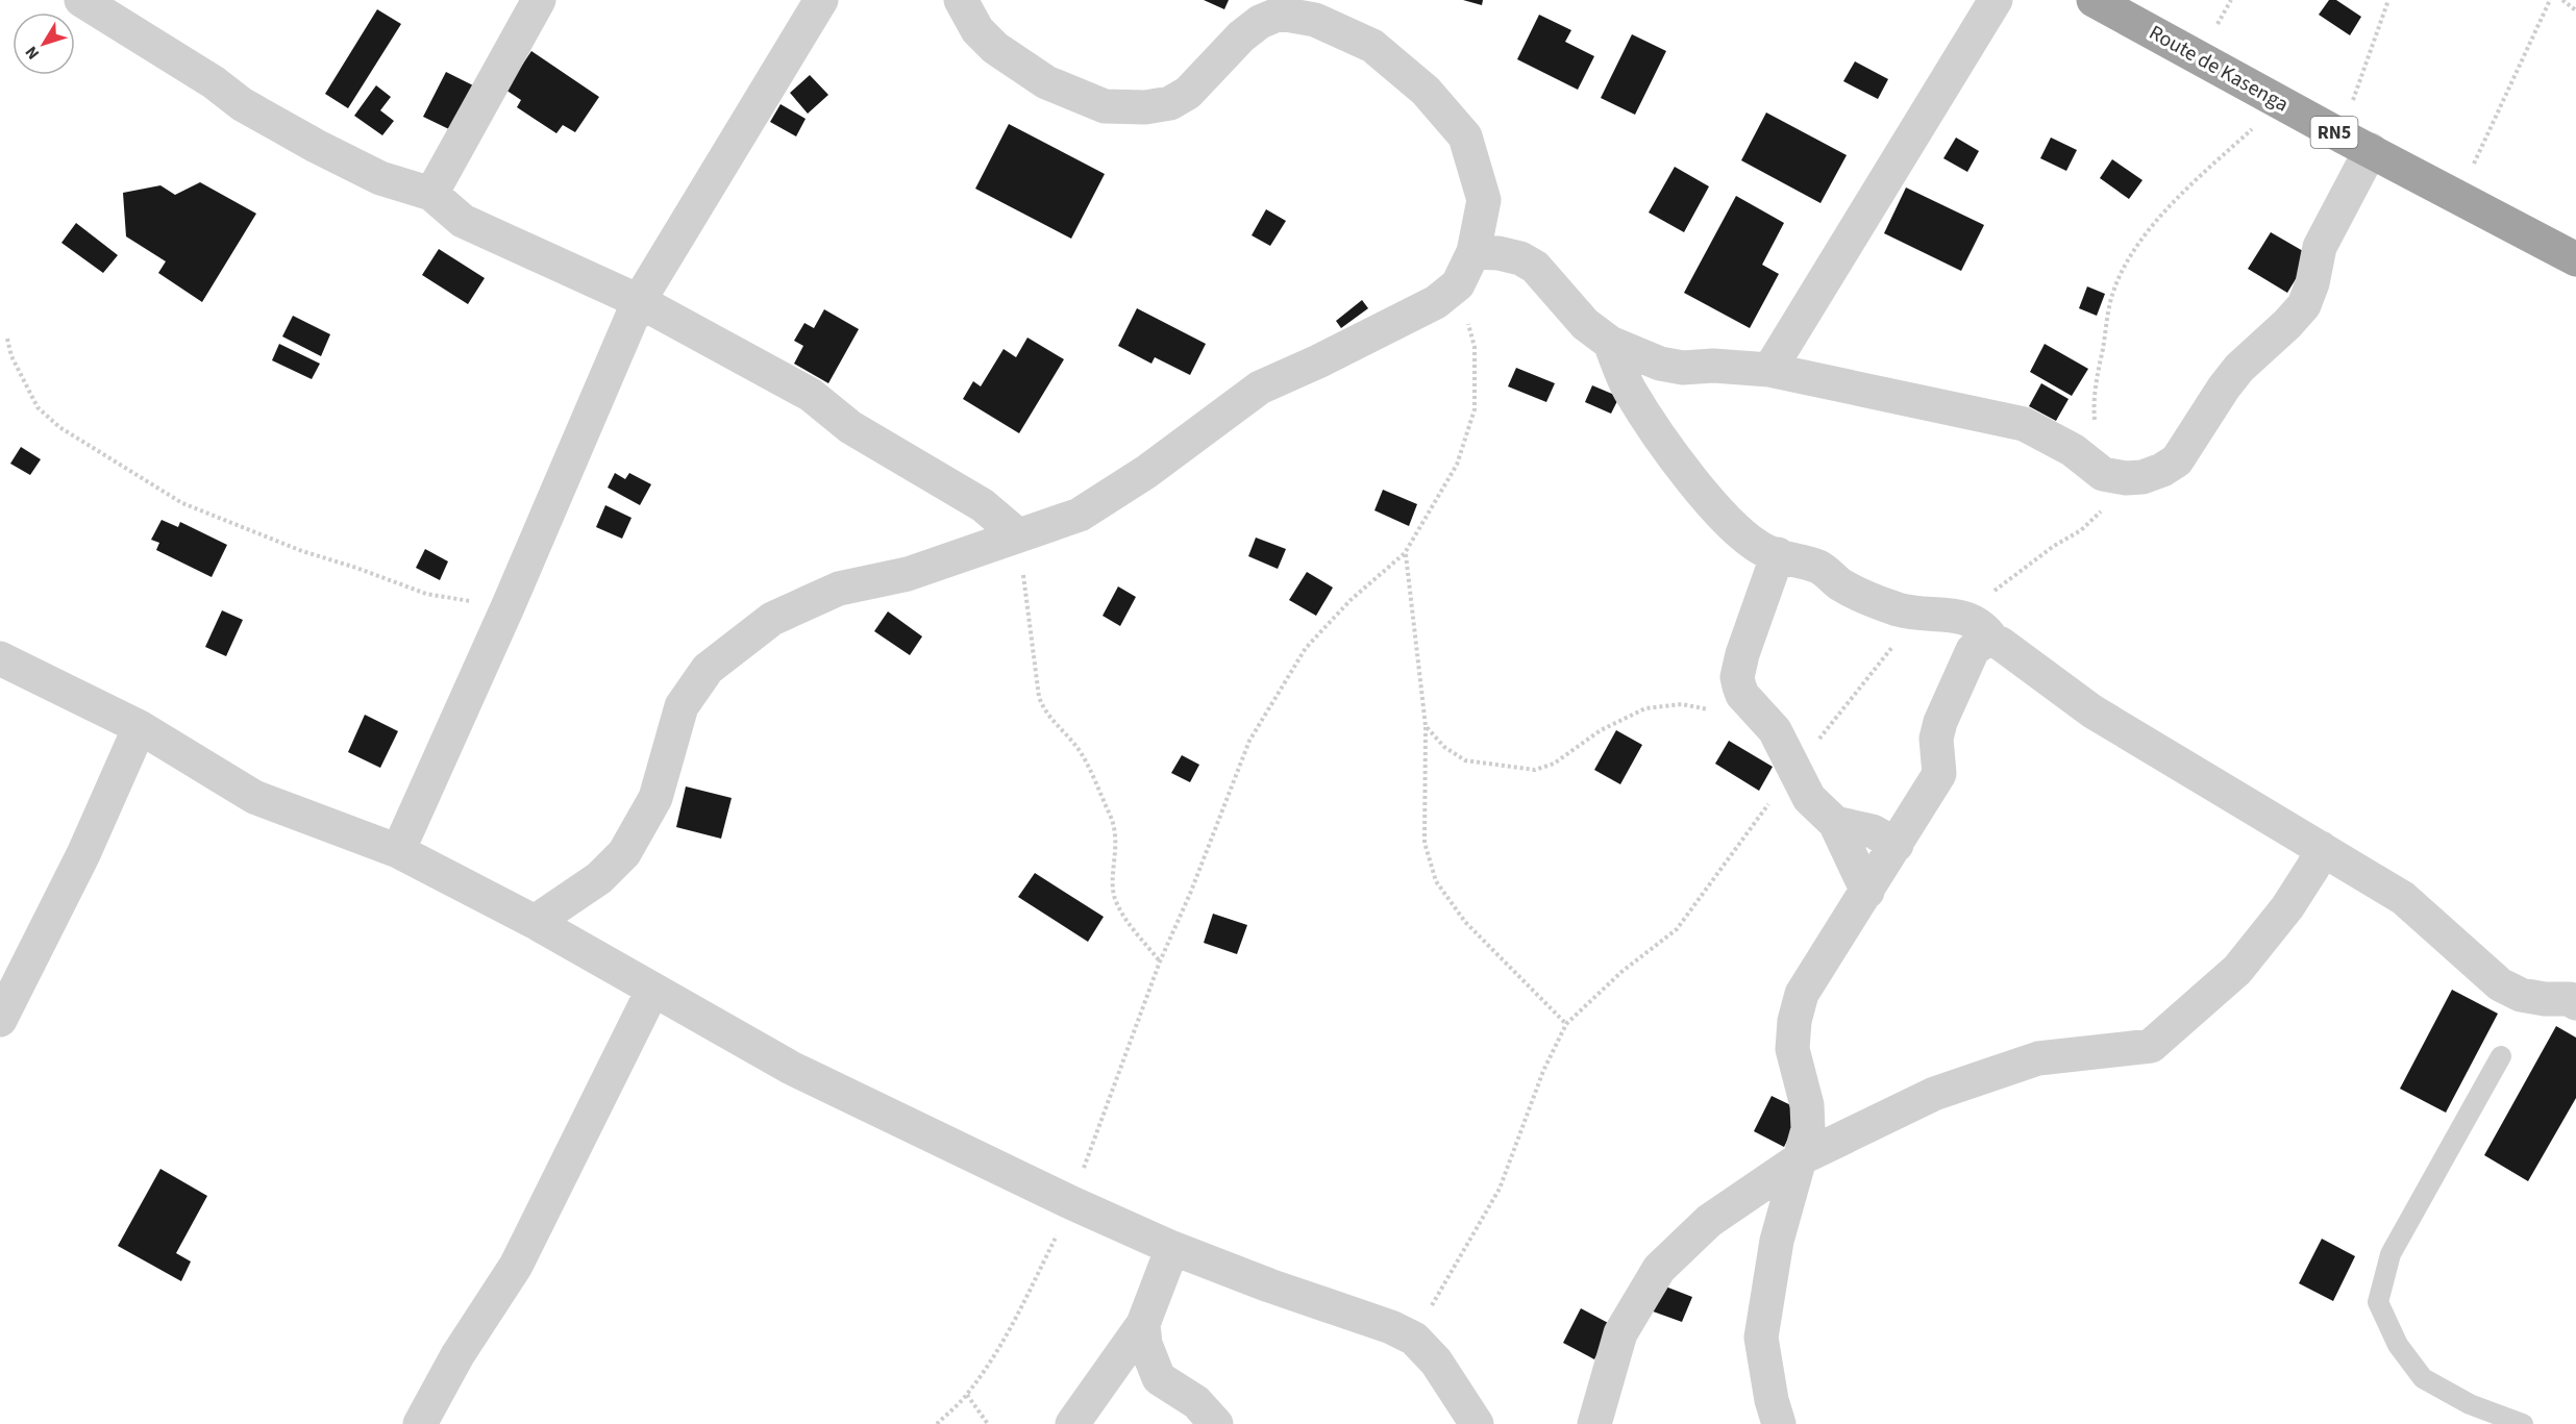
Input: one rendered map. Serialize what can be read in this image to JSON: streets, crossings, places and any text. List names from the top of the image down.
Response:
{
  "streets": {
    "highway": ["Route de Kasenga", "RN5"]
  },
  "north": "bottom left"
}
